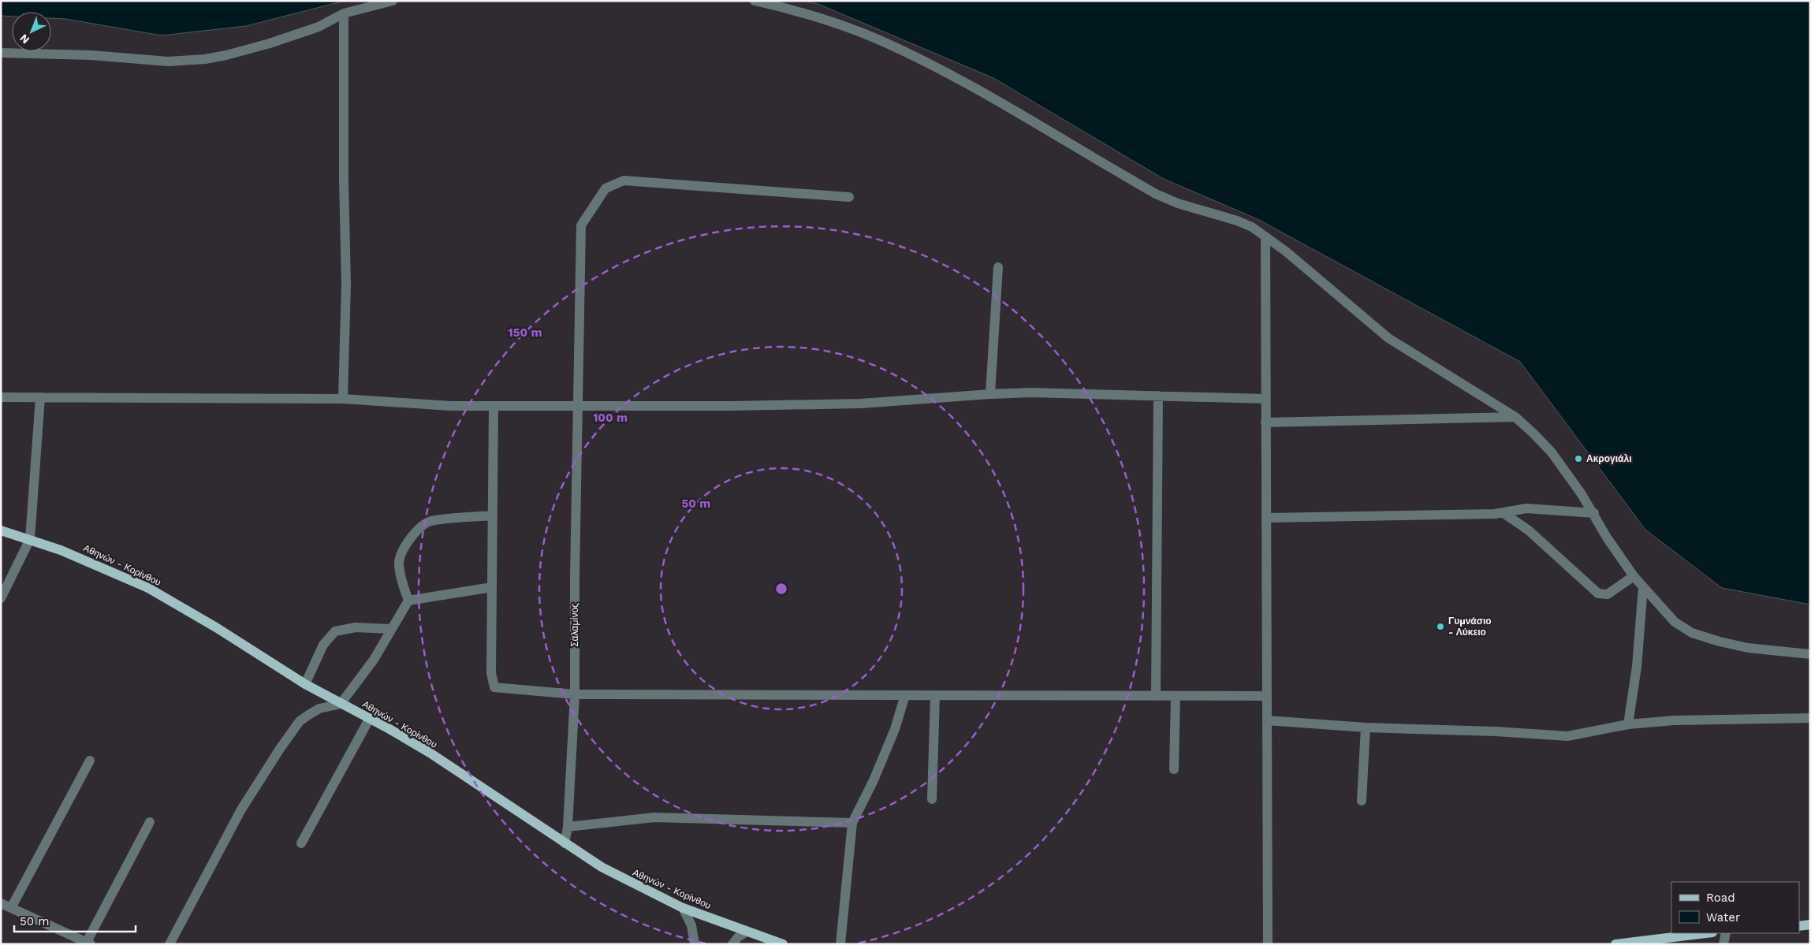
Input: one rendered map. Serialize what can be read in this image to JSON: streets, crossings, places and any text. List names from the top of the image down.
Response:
{
  "streets": {
    "main road": ["Αθηνών - Κορίνθου"],
    "street": ["Σαλαμίνος"]
  },
  "crossings": [
    ["Αθηνών - Κορίνθου", "Σαλαμίνος"]
  ],
  "places": ["Ακρογιάλι", "Γυμνάσιο - Λύκειο"],
  "legend": ["Road", "Water"],
  "scale_bar": "50 m",
  "north": "bottom left",
  "rings": ["150 m", "100 m", "50 m"]
}
